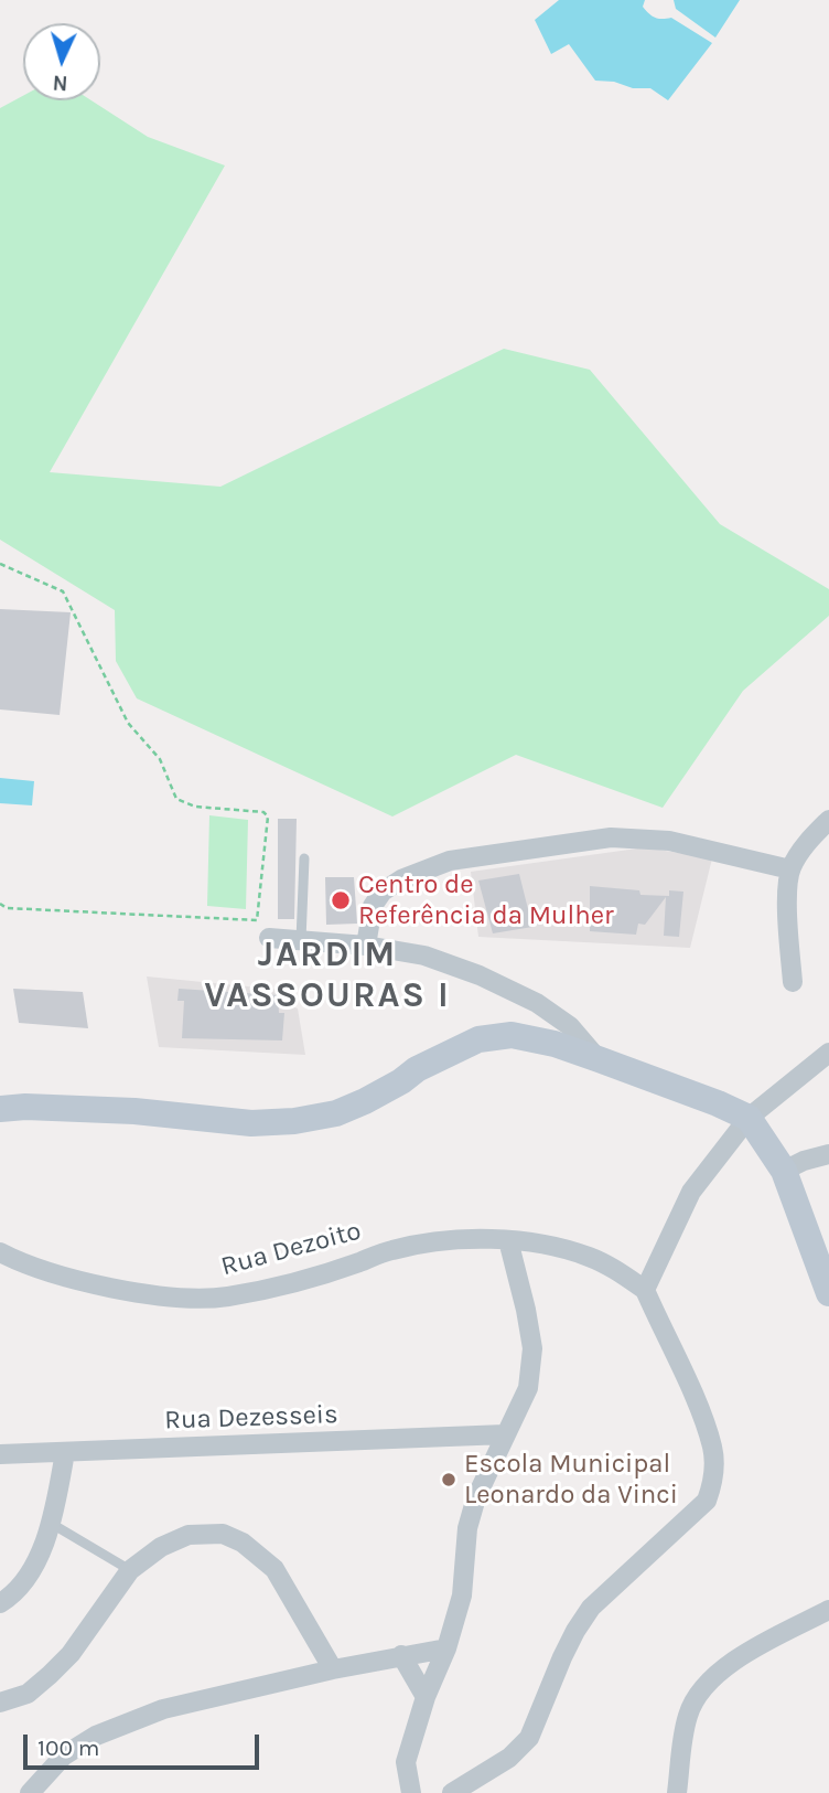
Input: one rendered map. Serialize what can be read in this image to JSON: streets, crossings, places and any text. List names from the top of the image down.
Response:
{
  "streets": {
    "street": ["Rua Dezoito", "Rua Dezesseis"]
  },
  "districts": ["JARDIM VASSOURAS I"],
  "places": ["Centro de Referência da Mulher", "Escola Municipal Leonardo da Vinci"],
  "scale_bar": "100 m",
  "north": "bottom"
}
